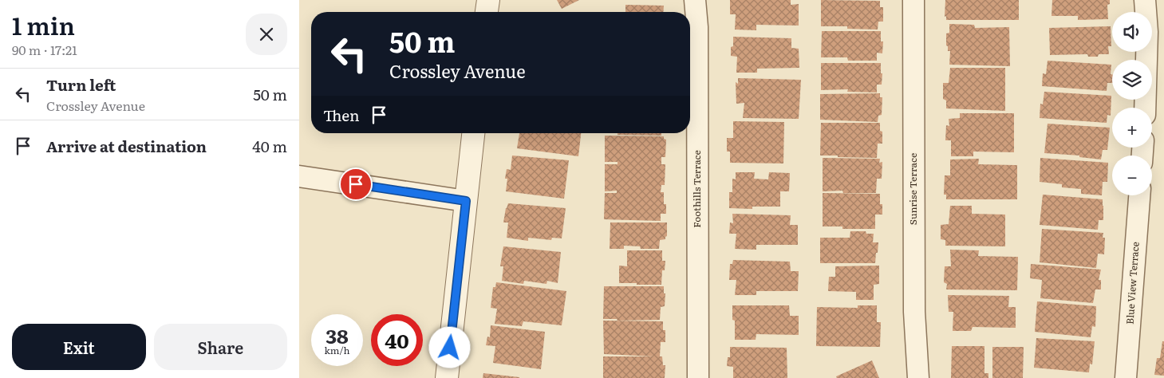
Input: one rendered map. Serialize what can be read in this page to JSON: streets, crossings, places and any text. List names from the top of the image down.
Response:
{
  "streets": {
    "street": ["Foothills Terrace", "Sunrise Terrace", "Blue View Terrace"]
  },
  "page": {
    "heading": ["1 min", "90 m · 17:21"],
    "map_buttons": ["+", "−"],
    "turn": ["50 m", "Crossley Avenue"],
    "list": [
      {
        "name": "Turn left",
        "note": "Crossley Avenue",
        "value": "50 m"
      },
      {
        "name": "Arrive at destination",
        "value": "40 m"
      }
    ],
    "then": "Then",
    "speed": "38 km/h",
    "limit": "40",
    "buttons": ["Exit", "Share"]
  }
}
